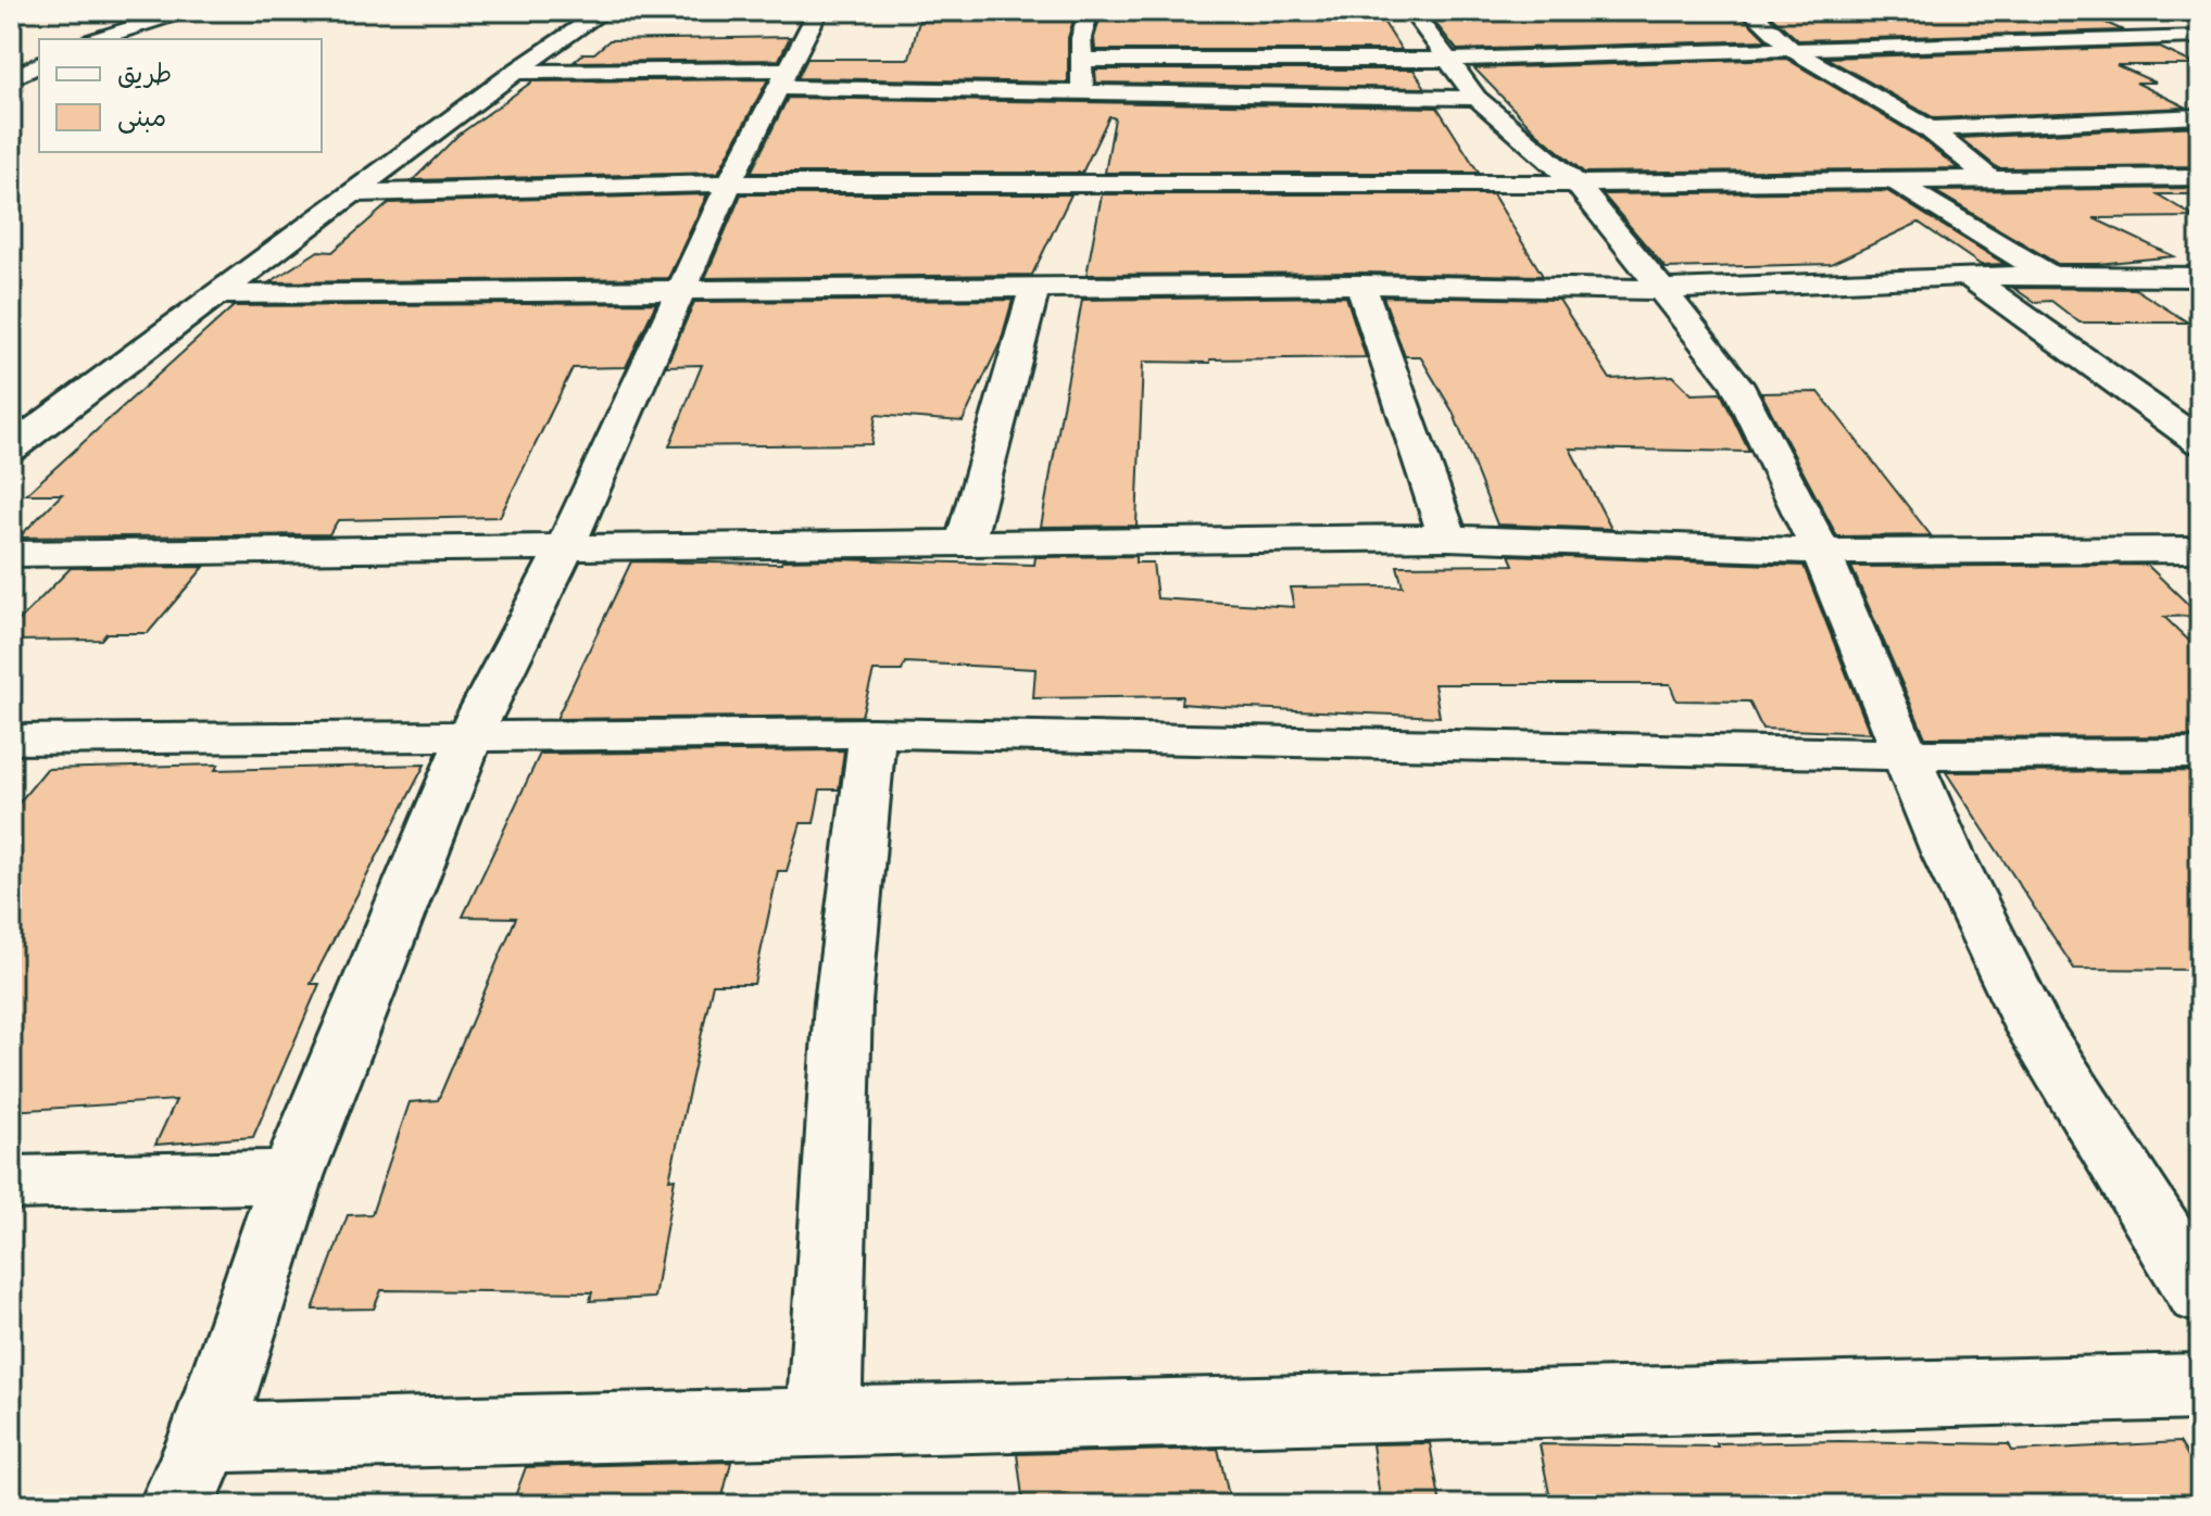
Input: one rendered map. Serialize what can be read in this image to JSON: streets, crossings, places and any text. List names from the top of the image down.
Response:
{
  "legend": ["طريق", "مبنى"]
}
